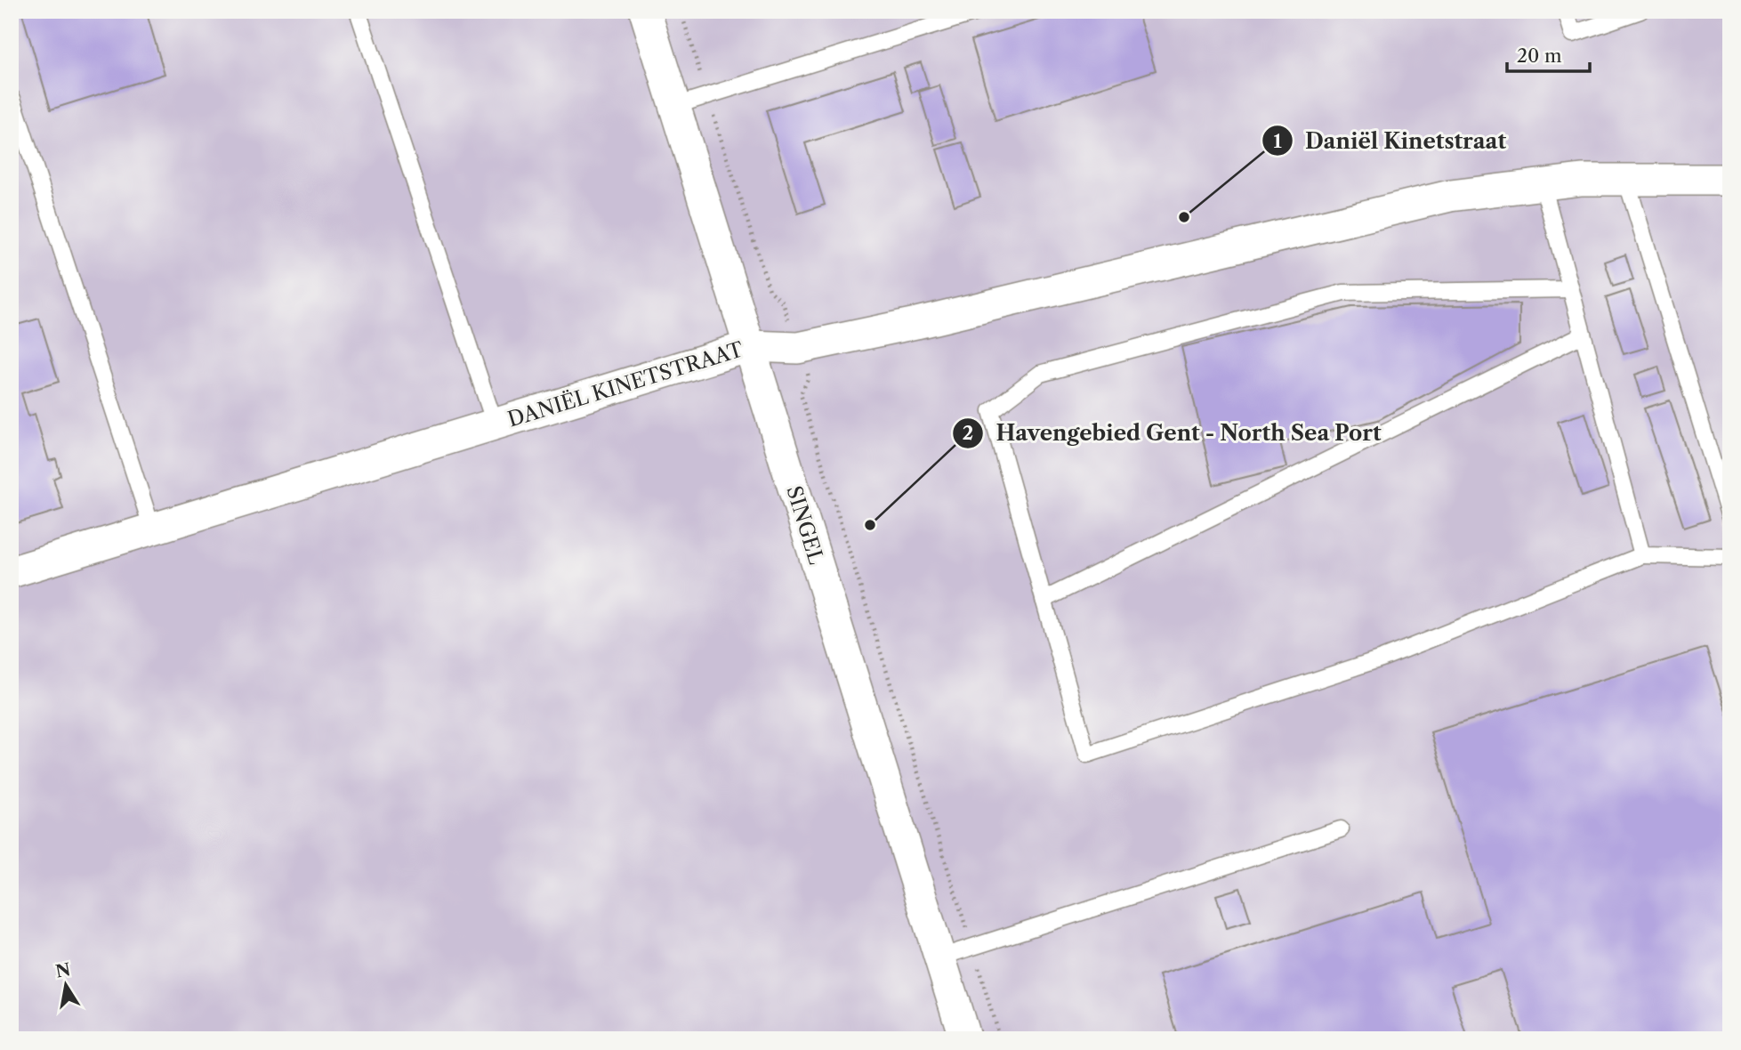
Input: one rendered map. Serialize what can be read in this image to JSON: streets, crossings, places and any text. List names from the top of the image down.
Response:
{
  "streets": {
    "street": ["DANIËL KINETSTRAAT", "SINGEL"]
  },
  "crossings": [
    ["DANIËL KINETSTRAAT", "SINGEL"]
  ],
  "places": ["Daniël Kinetstraat", "Havengebied Gent - North Sea Port"],
  "scale_bar": "20 m",
  "north": "top"
}
